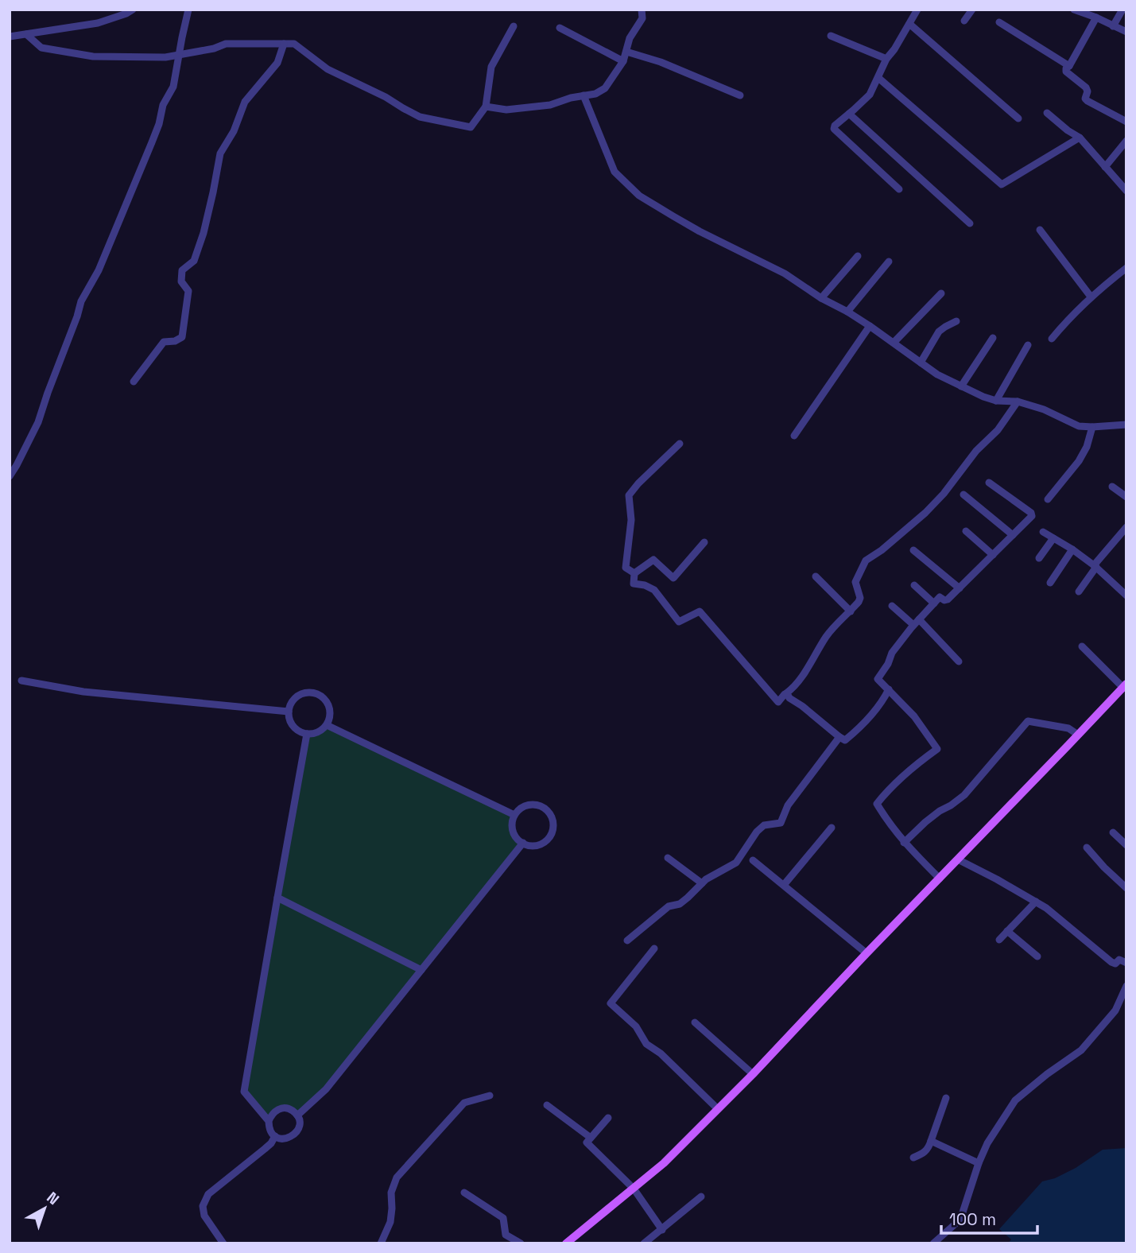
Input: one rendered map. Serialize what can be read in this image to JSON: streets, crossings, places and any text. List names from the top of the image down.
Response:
{
  "scale_bar": "100 m",
  "north": "top right"
}
